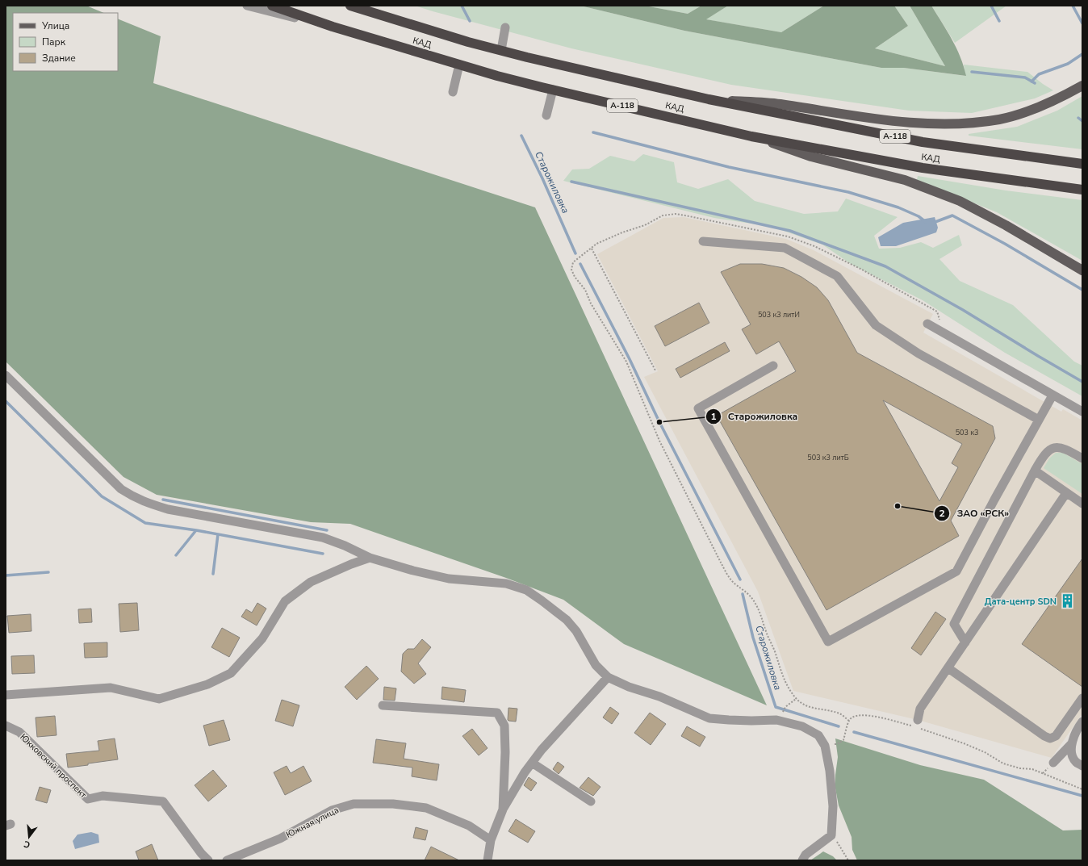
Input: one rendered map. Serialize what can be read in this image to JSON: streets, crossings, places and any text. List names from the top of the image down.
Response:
{
  "streets": {
    "highway": ["КАД", "А-118"],
    "street": ["Юкковский проспект", "Южная улица"]
  },
  "water": ["Старожиловка"],
  "places": {
    "other": ["Старожиловка", "ЗАО «РСК»"],
    "building": ["Дата-центр SDN"]
  },
  "house_numbers": ["503 к3 литИ", "503 к3", "503 к3 литБ"],
  "legend": ["Улица", "Парк", "Здание"],
  "north": "bottom"
}
